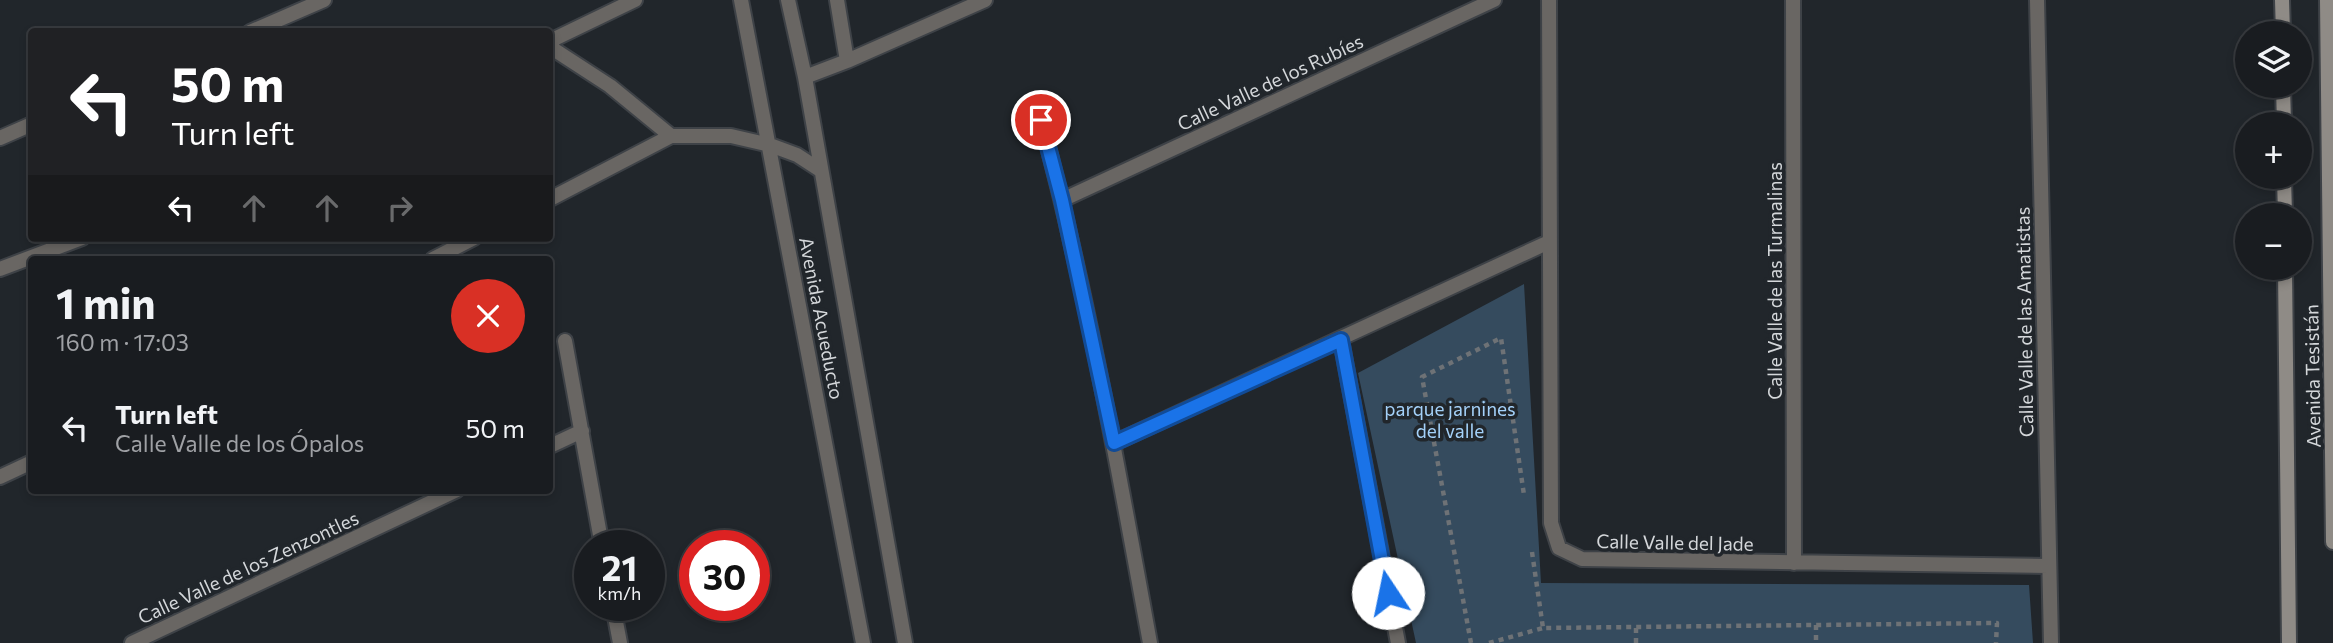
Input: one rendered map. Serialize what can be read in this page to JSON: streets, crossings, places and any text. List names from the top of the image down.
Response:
{
  "streets": {
    "street": [
      "Calle Valle de los Rubíes",
      "Calle Valle de las Turmalinas",
      "Avenida Acueducto",
      "Calle Valle de las Amatistas",
      "Avenida Tesistán",
      "Calle Valle del Jade",
      "Calle Valle de los Zenzontles"
    ]
  },
  "crossings": [
    ["Calle Valle de las Turmalinas", "Calle Valle del Jade"],
    ["Calle Valle de las Amatistas", "Calle Valle del Jade"]
  ],
  "parks": ["parque jarnines del valle"],
  "page": {
    "map_buttons": ["+", "−"],
    "turn": ["50 m", "Turn left"],
    "heading": ["1 min", "160 m · 17:03"],
    "list": [
      {
        "name": "Turn left",
        "note": "Calle Valle de los Ópalos",
        "value": "50 m"
      }
    ],
    "speed": "21 km/h",
    "limit": "30"
  }
}
